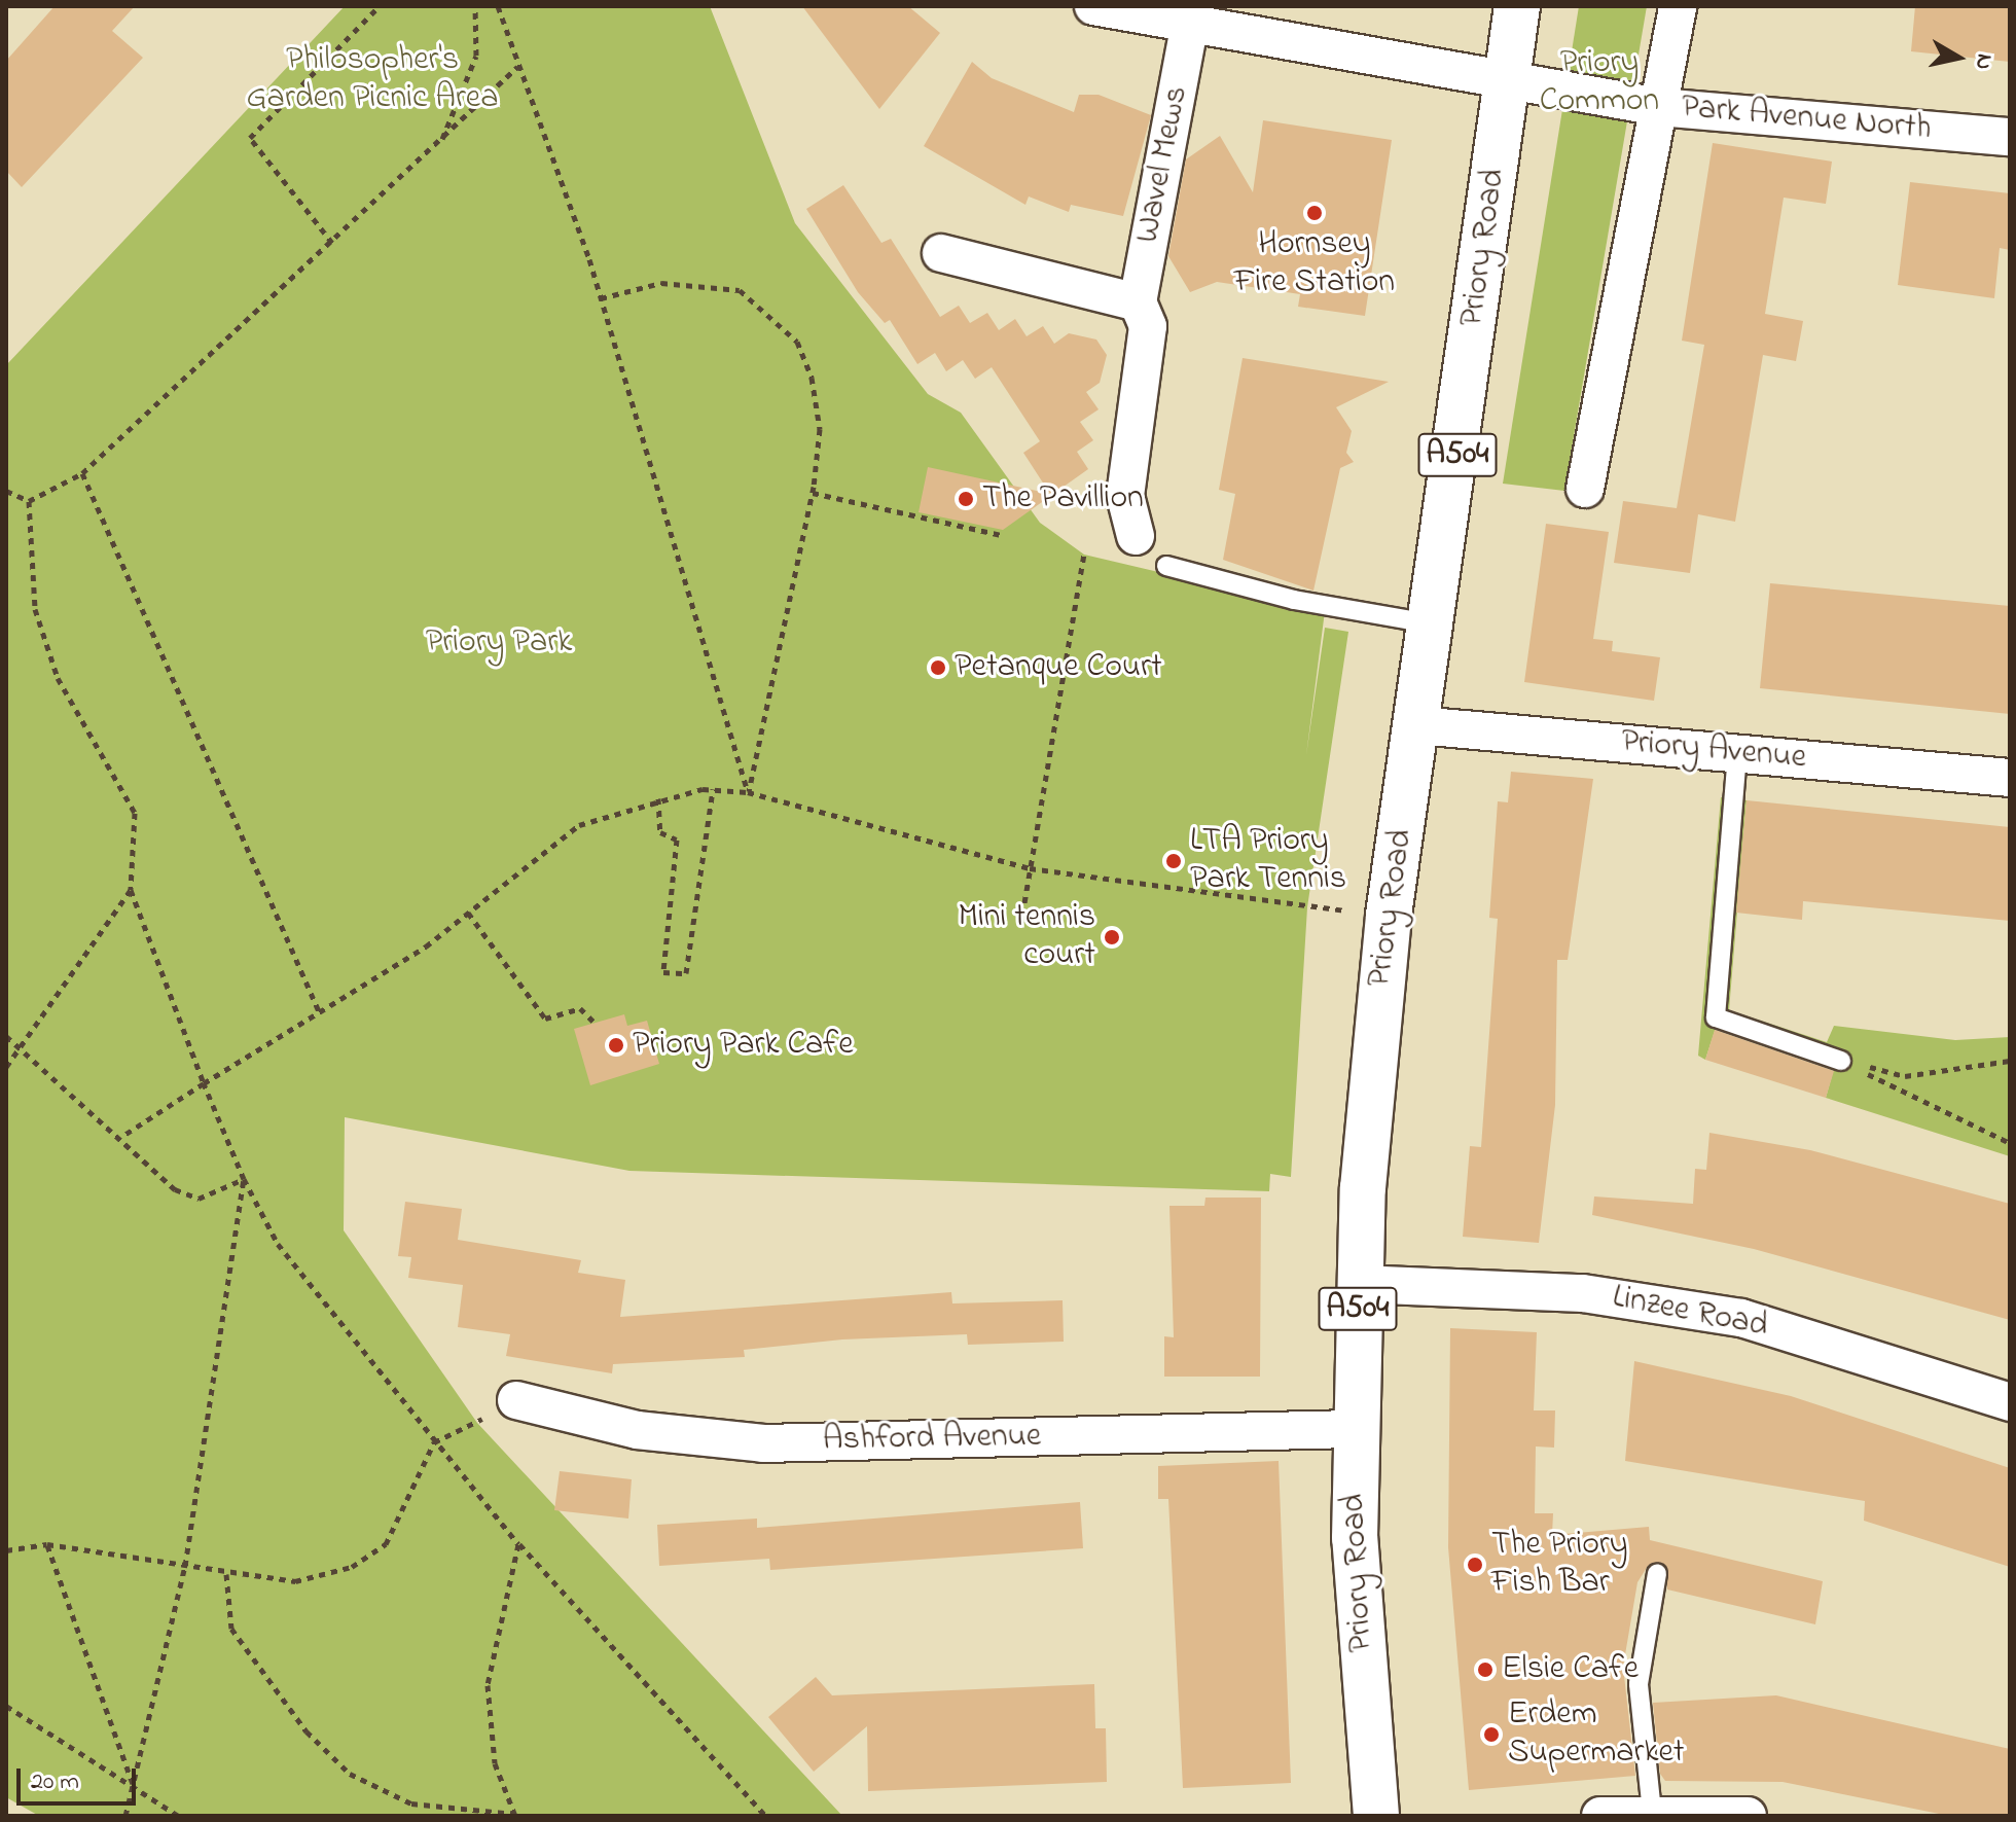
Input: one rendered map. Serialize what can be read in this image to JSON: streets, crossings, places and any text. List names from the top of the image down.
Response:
{
  "streets": {
    "main road": ["Priory Road", "A504"],
    "street": [
      "Park Avenue North",
      "Wavel Mews",
      "Priory Avenue",
      "Linzee Road",
      "Ashford Avenue"
    ]
  },
  "crossings": [
    ["Park Avenue North", "Wavel Mews"],
    ["Park Avenue North", "Priory Road"],
    ["Priory Road", "Priory Avenue"],
    ["Priory Road", "Linzee Road"],
    ["Priory Road", "Ashford Avenue"]
  ],
  "parks": ["Philosopher's Garden Picnic Area", "Priory Common", "Priory Park"],
  "places": [
    "Hornsey Fire Station",
    "The Pavillion",
    "Petanque Court",
    "LTA Priory Park Tennis",
    "Mini tennis court",
    "Priory Park Cafe",
    "The Priory Fish Bar",
    "Elsie Cafe",
    "Erdem Supermarket"
  ],
  "scale_bar": "20 m",
  "north": "right"
}
